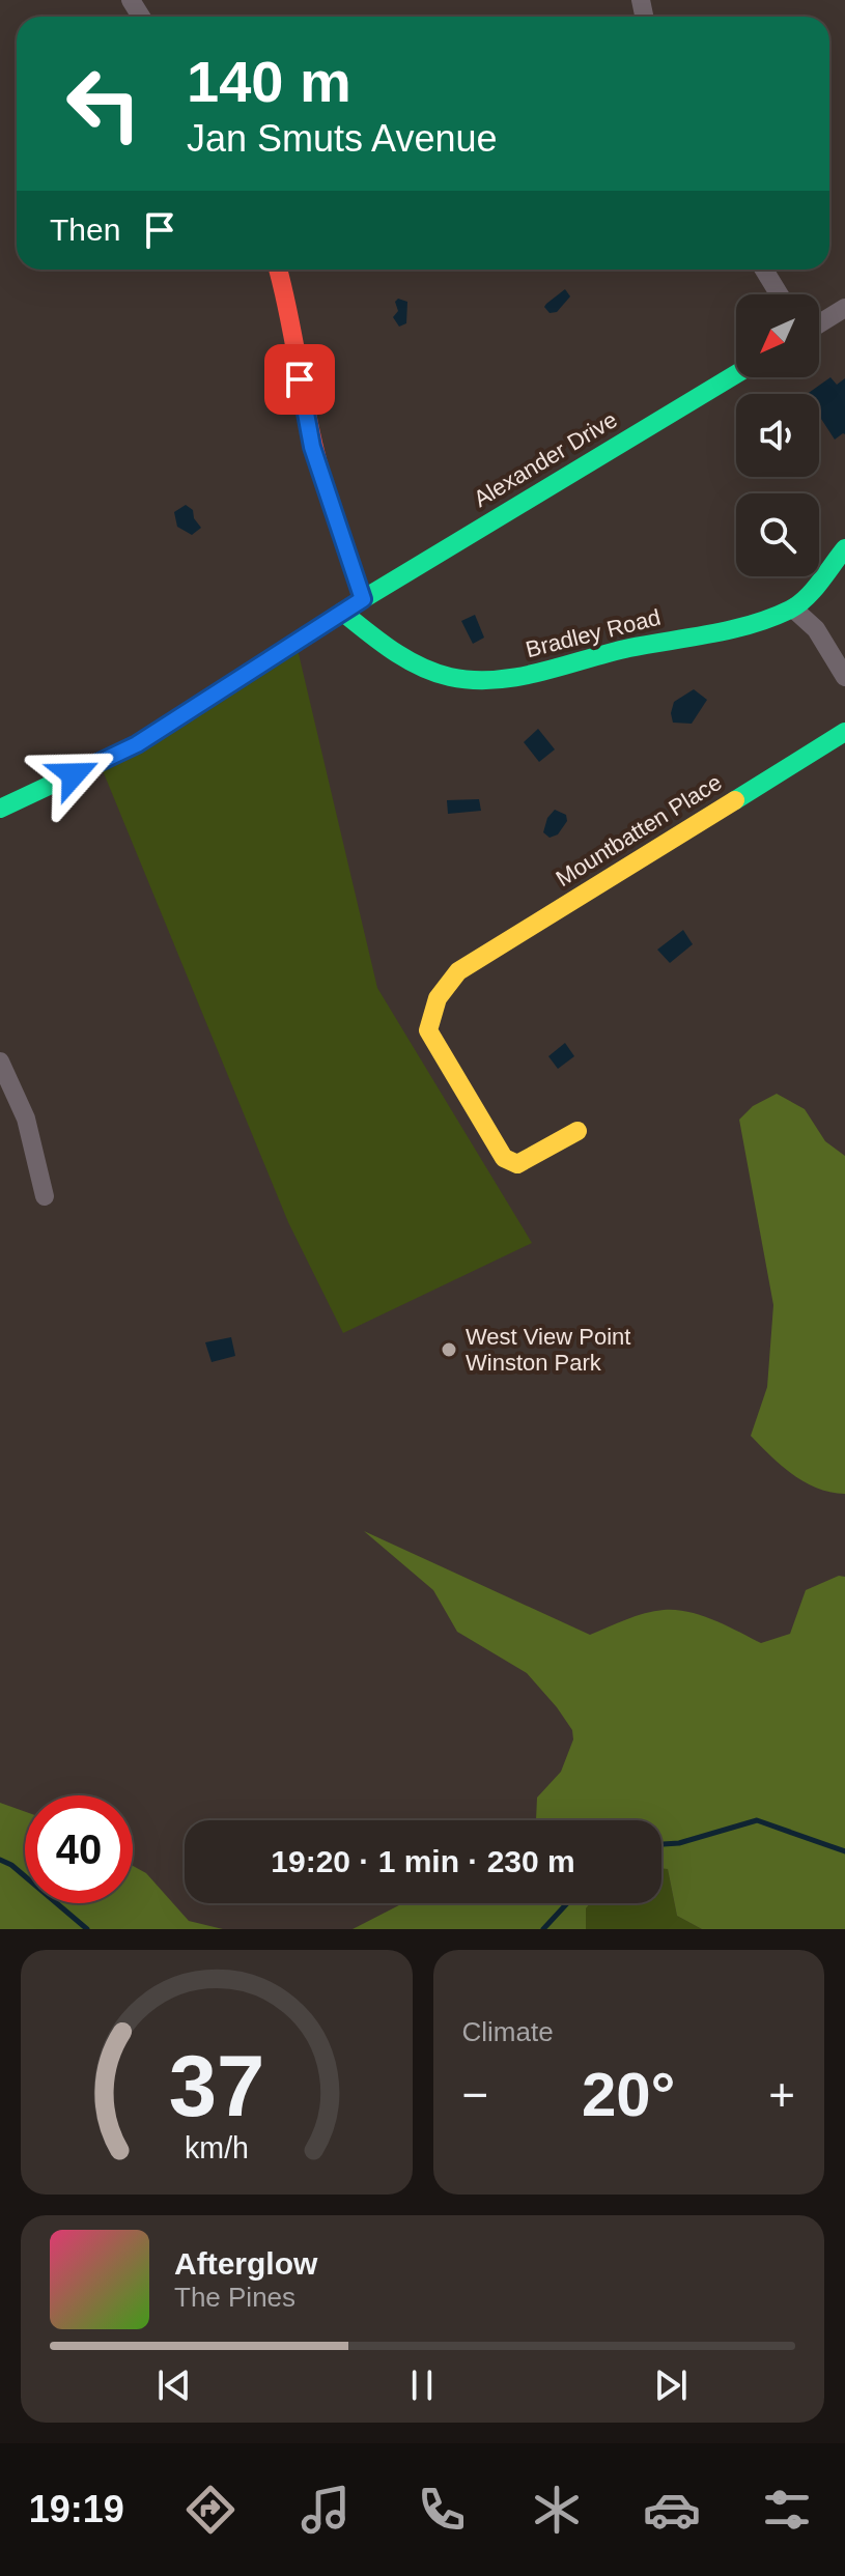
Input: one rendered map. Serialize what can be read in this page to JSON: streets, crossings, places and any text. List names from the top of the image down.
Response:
{
  "streets": {
    "street": ["Alexander Drive", "Bradley Road", "Mountbatten Place"]
  },
  "crossings": [
    ["Alexander Drive", "Bradley Road"]
  ],
  "places": ["West View Point Winston Park"],
  "north": "bottom left",
  "page": {
    "turn": ["140 m", "Jan Smuts Avenue"],
    "then": "Then",
    "limit": "40",
    "trip": "19:20 · 1 min · 230 m",
    "tile": "Climate",
    "heat": ["−", "20°", "+"],
    "song": ["Afterglow", "The Pines"],
    "tabs": "19:19",
    "gauge": ["37", "km/h"]
  }
}
